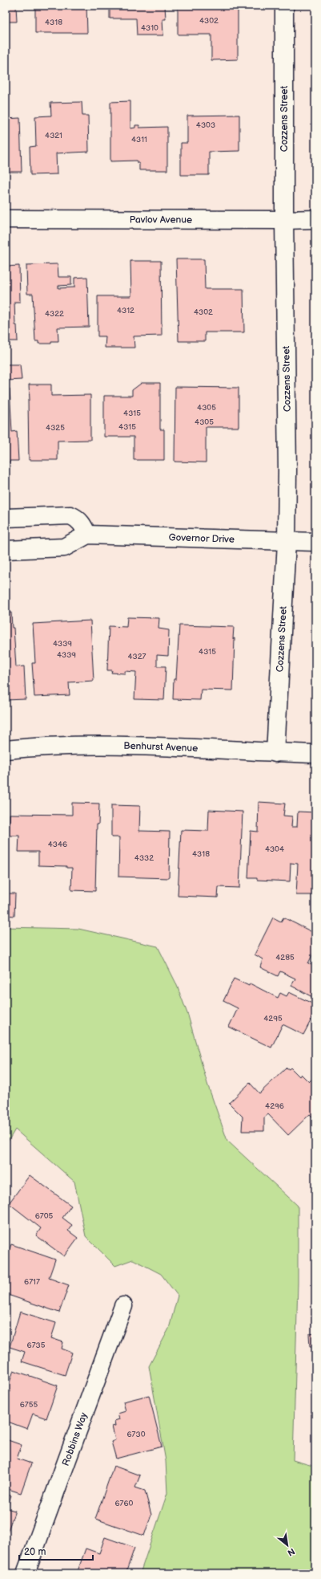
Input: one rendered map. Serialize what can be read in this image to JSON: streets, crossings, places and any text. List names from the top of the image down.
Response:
{
  "streets": {
    "street": [
      "Cozzens Street",
      "Pavlov Avenue",
      "Governor Drive",
      "Benhurst Avenue",
      "Robbins Way"
    ]
  },
  "crossings": [
    ["Cozzens Street", "Pavlov Avenue"],
    ["Cozzens Street", "Governor Drive"],
    ["Cozzens Street", "Benhurst Avenue"]
  ],
  "house_numbers": [
    "4302",
    "4318",
    "4310",
    "4303",
    "4321",
    "4311",
    "4312",
    "4302",
    "4322",
    "4305",
    "4315",
    "4305",
    "4315",
    "4325",
    "4339",
    "4315",
    "4339",
    "4327",
    "4346",
    "4304",
    "4318",
    "4332",
    "4285",
    "4295",
    "4296",
    "6705",
    "6717",
    "6735",
    "6755",
    "6730",
    "6760"
  ],
  "scale_bar": "20 m",
  "north": "bottom right"
}
